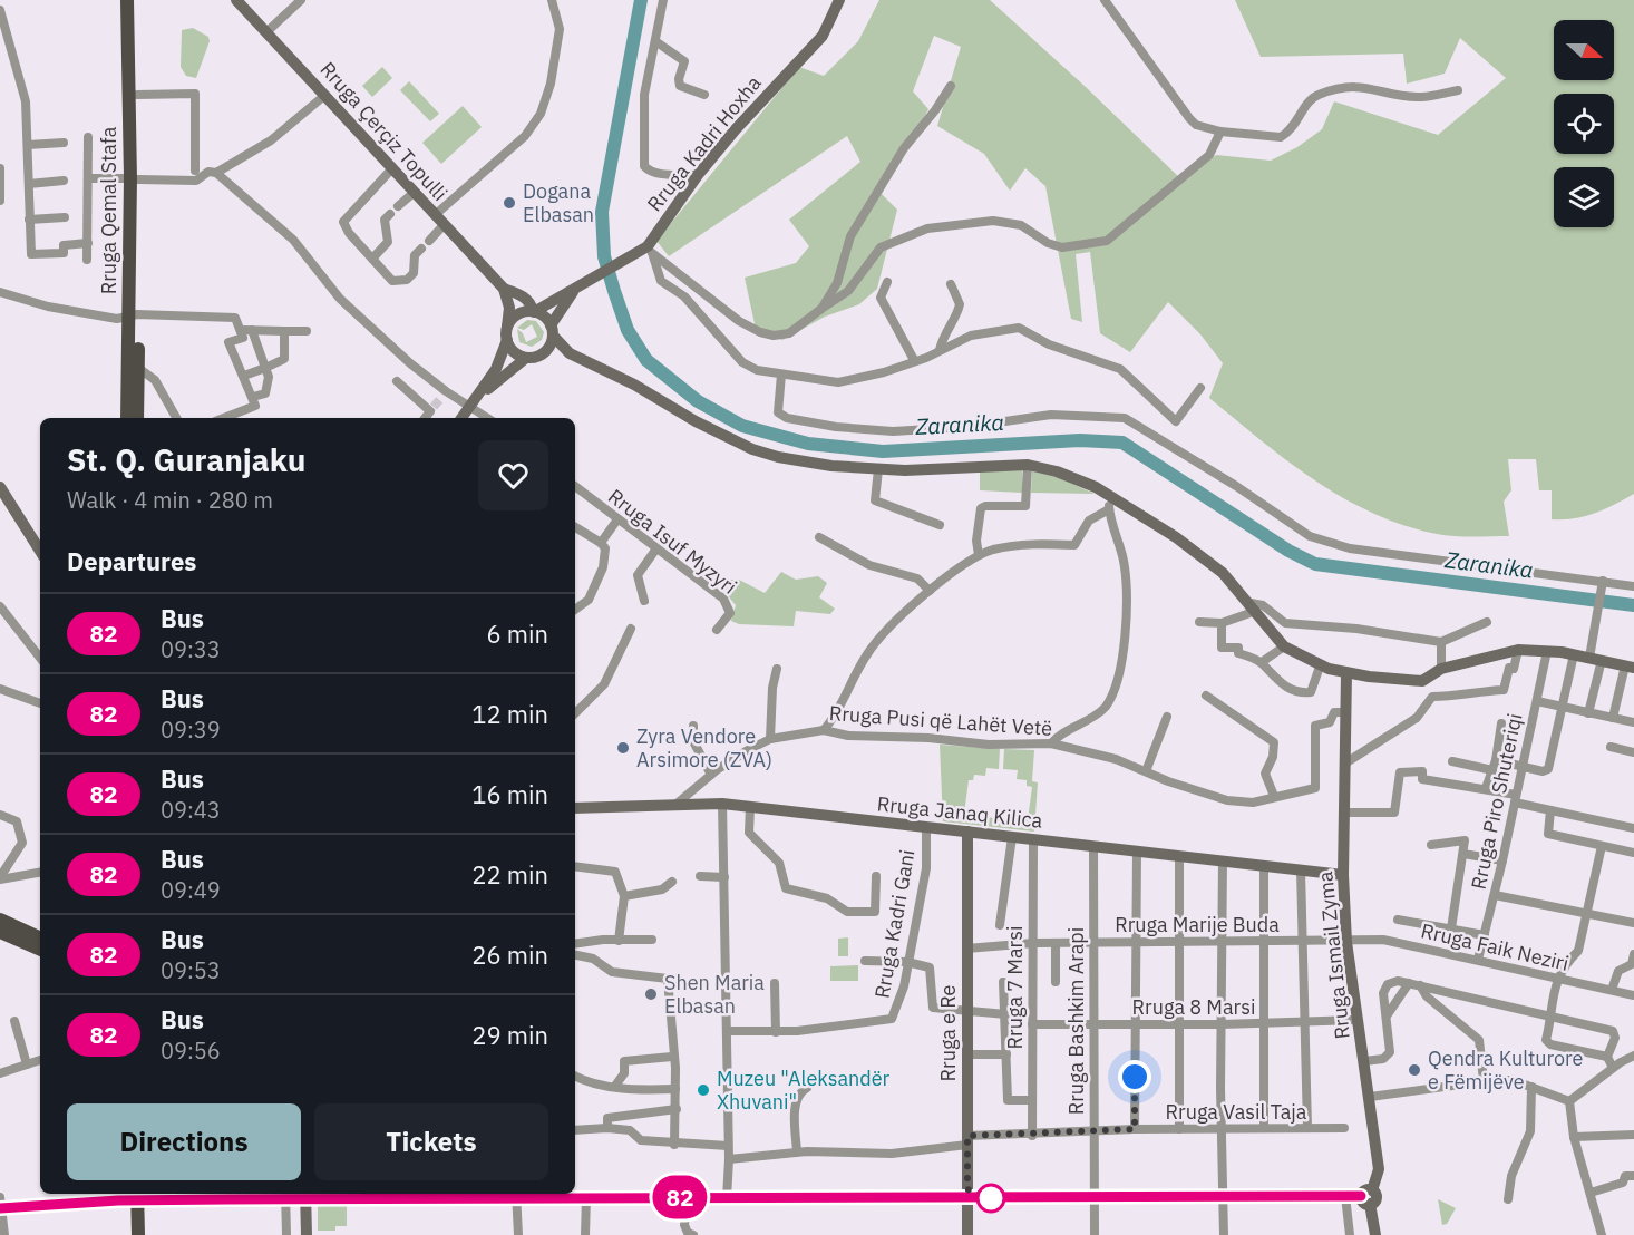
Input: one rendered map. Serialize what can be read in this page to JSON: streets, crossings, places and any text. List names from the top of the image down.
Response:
{
  "streets": {
    "main road": [
      "Rruga Çerçiz Topulli",
      "Rruga Kadri Hoxha",
      "Rruga Qemal Stafa",
      "Rruga Janaq Kilica",
      "Rruga Ismail Zyma",
      "Rruga e Re"
    ],
    "street": [
      "Rruga Isuf Myzyri",
      "Rruga Pusi që Lahët Vetë",
      "Rruga Piro Shuteriqi",
      "Rruga Kadri Gani",
      "Rruga Marije Buda",
      "Rruga Faik Neziri",
      "Rruga 7 Marsi",
      "Rruga 8 Marsi",
      "Rruga Bashkim Arapi",
      "Rruga Vasil Taja"
    ]
  },
  "crossings": [
    ["Rruga Pusi që Lahët Vetë", "Rruga Janaq Kilica"],
    ["Rruga Pusi që Lahët Vetë", "Rruga Ismail Zyma"],
    ["Rruga Piro Shuteriqi", "Rruga Faik Neziri"],
    ["Rruga Janaq Kilica", "Rruga Kadri Gani"],
    ["Rruga Janaq Kilica", "Rruga Ismail Zyma"],
    ["Rruga Janaq Kilica", "Rruga 7 Marsi"],
    ["Rruga Janaq Kilica", "Rruga Bashkim Arapi"],
    ["Rruga Janaq Kilica", "Rruga e Re"],
    ["Rruga Marije Buda", "Rruga Faik Neziri"],
    ["Rruga Marije Buda", "Rruga Ismail Zyma"],
    ["Rruga Marije Buda", "Rruga 7 Marsi"],
    ["Rruga Marije Buda", "Rruga Bashkim Arapi"],
    ["Rruga Marije Buda", "Rruga e Re"],
    ["Rruga Faik Neziri", "Rruga Ismail Zyma"],
    ["Rruga Ismail Zyma", "Rruga 8 Marsi"],
    ["Rruga 7 Marsi", "Rruga 8 Marsi"],
    ["Rruga 7 Marsi", "Rruga Vasil Taja"],
    ["Rruga 8 Marsi", "Rruga Bashkim Arapi"],
    ["Rruga Bashkim Arapi", "Rruga Vasil Taja"],
    ["Rruga e Re", "Rruga Vasil Taja"]
  ],
  "water": ["Zaranika"],
  "places": [
    "Dogana Elbasan",
    "Zyra Vendore Arsimore (ZVA)",
    "Shen Maria Elbasan",
    "Qendra Kulturore e Fëmijëve",
    "Muzeu \"Aleksandër Xhuvani\""
  ],
  "lines": ["bus line 82"],
  "north": "right",
  "page": {
    "on_map": "82",
    "heading": [
      ["St. Q. Guranjaku", "Walk · 4 min · 280 m"],
      "Departures"
    ],
    "list": [
      {
        "mark": "82",
        "name": "Bus",
        "note": "09:33",
        "value": "6 min"
      },
      {
        "mark": "82",
        "name": "Bus",
        "note": "09:39",
        "value": "12 min"
      },
      {
        "mark": "82",
        "name": "Bus",
        "note": "09:43",
        "value": "16 min"
      },
      {
        "mark": "82",
        "name": "Bus",
        "note": "09:49",
        "value": "22 min"
      },
      {
        "mark": "82",
        "name": "Bus",
        "note": "09:53",
        "value": "26 min"
      },
      {
        "mark": "82",
        "name": "Bus",
        "note": "09:56",
        "value": "29 min"
      }
    ],
    "buttons": ["Directions", "Tickets"]
  }
}
